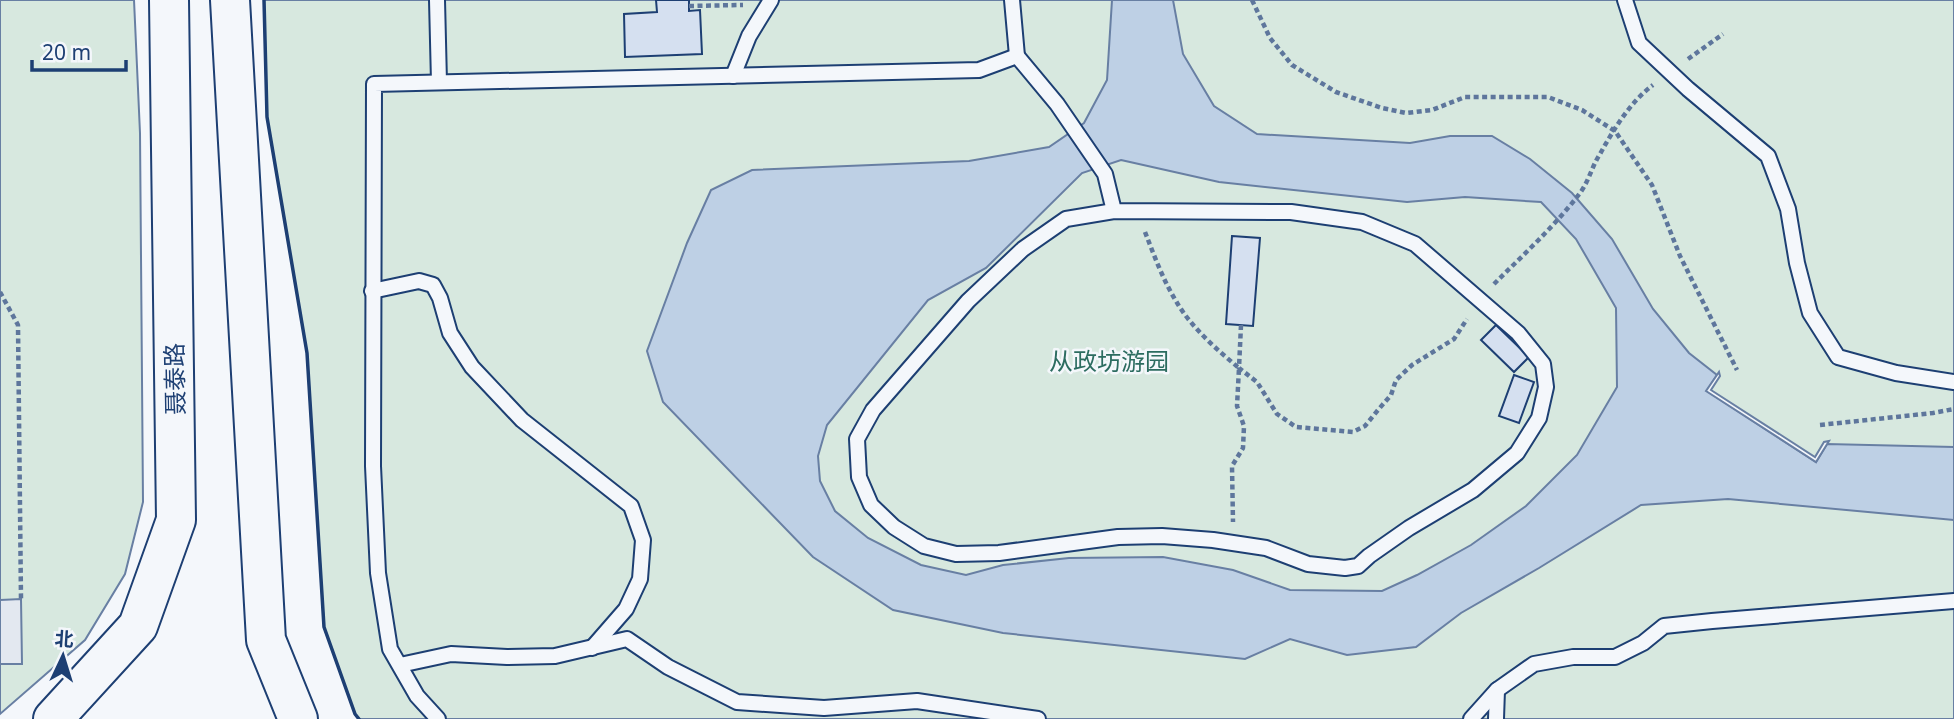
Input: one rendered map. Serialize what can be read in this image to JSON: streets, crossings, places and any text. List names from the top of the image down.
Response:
{
  "streets": {
    "main road": ["聂泰路"]
  },
  "parks": ["从政坊游园"],
  "scale_bar": "20 m",
  "north": "top"
}
